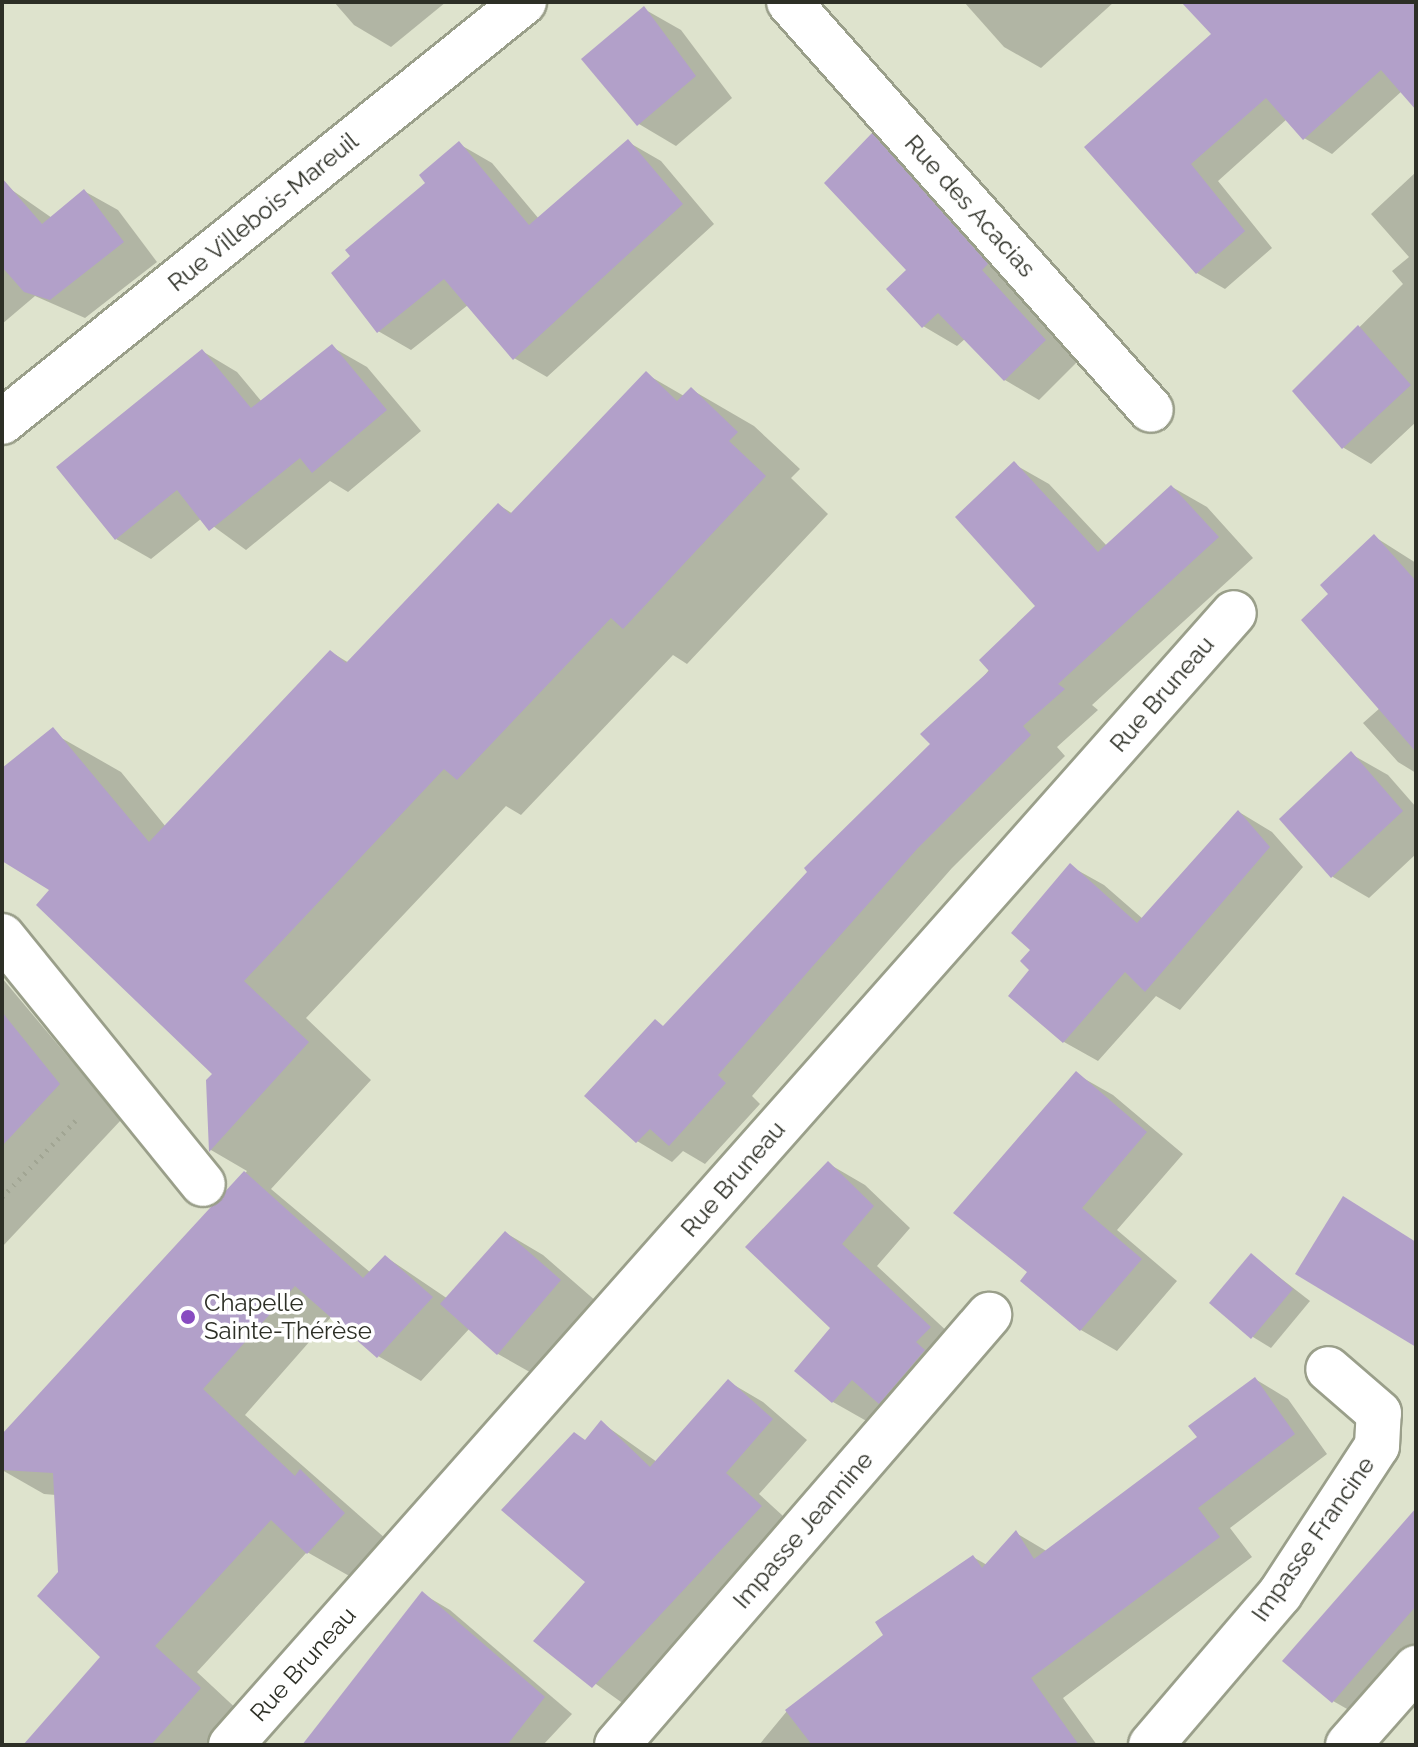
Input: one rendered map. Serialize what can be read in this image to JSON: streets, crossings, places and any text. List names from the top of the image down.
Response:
{
  "streets": {
    "street": [
      "Rue des Acacias",
      "Rue Villebois-Mareuil",
      "Rue Bruneau",
      "Impasse Jeannine",
      "Impasse Francine"
    ]
  },
  "places": ["Chapelle Sainte-Thérèse"]
}
